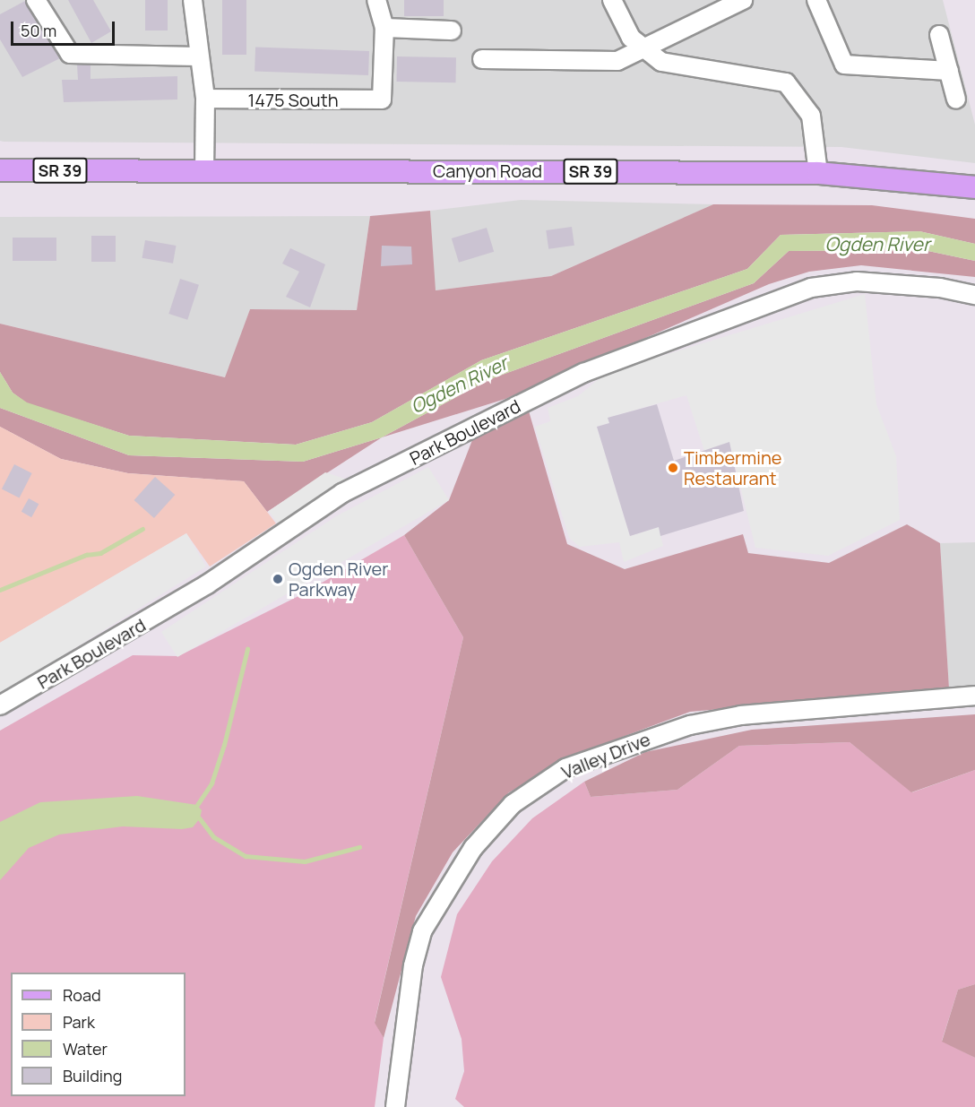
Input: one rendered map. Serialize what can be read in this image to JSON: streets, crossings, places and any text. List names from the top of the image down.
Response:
{
  "streets": {
    "main road": ["SR 39", "Canyon Road"],
    "street": ["1475 South", "Park Boulevard", "Valley Drive"]
  },
  "water": ["Ogden River"],
  "places": ["Timbermine Restaurant", "Ogden River Parkway"],
  "legend": [
    "Road",
    "Park",
    "Water",
    "Building"
  ],
  "scale_bar": "50 m"
}
